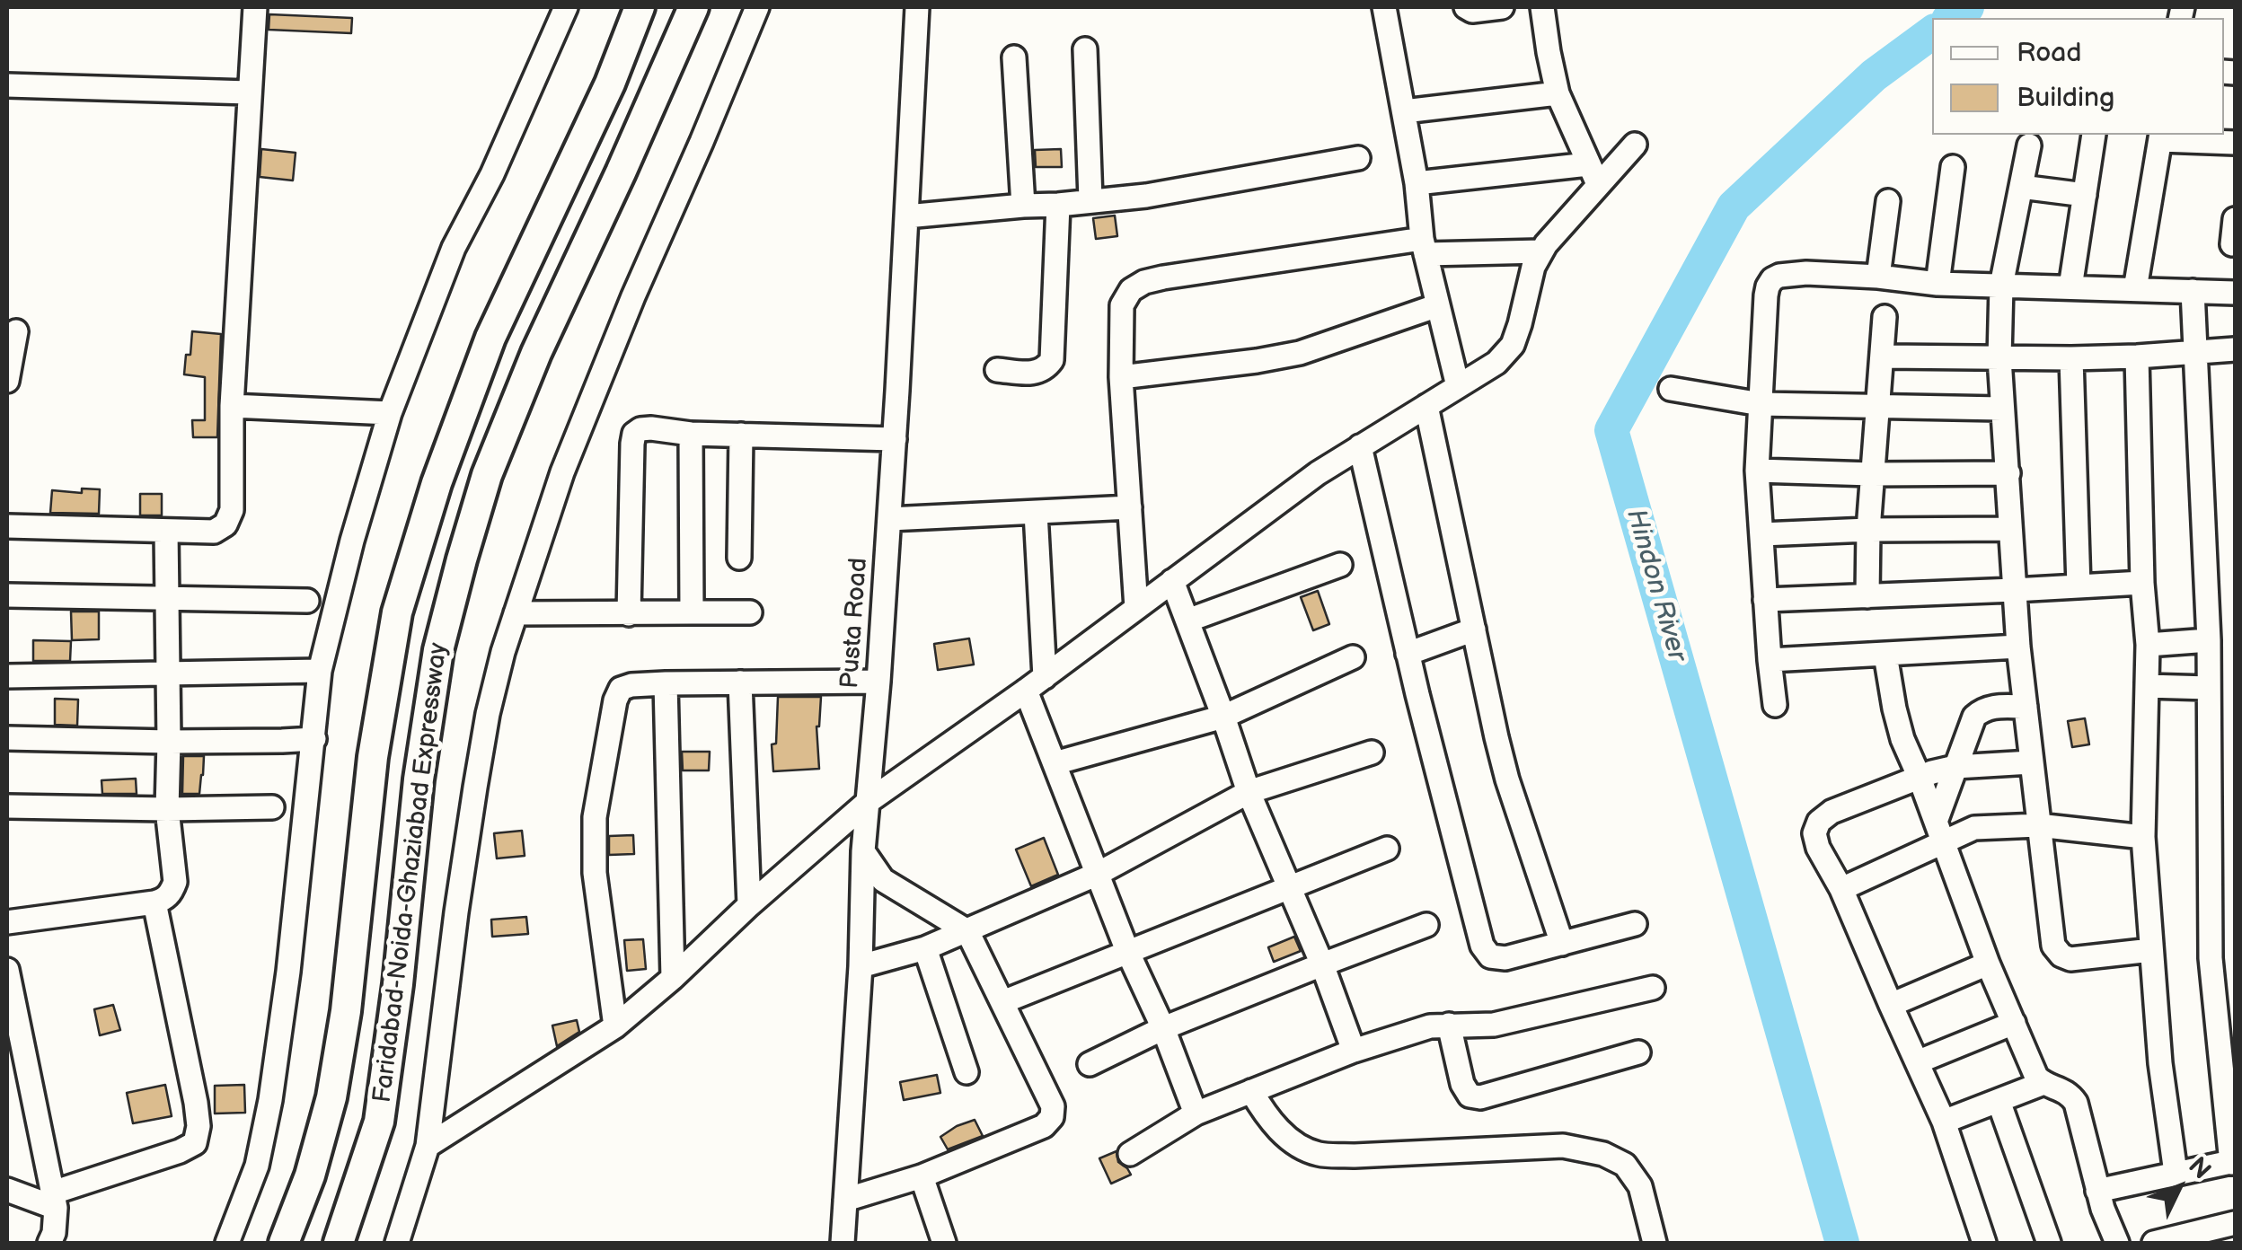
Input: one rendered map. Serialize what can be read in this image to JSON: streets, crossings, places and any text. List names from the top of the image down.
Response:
{
  "streets": {
    "main road": ["Faridabad-Noida-Ghaziabad Expressway"],
    "street": ["Pusta Road"]
  },
  "water": ["Hindon River"],
  "legend": ["Road", "Building"],
  "north": "top right"
}
